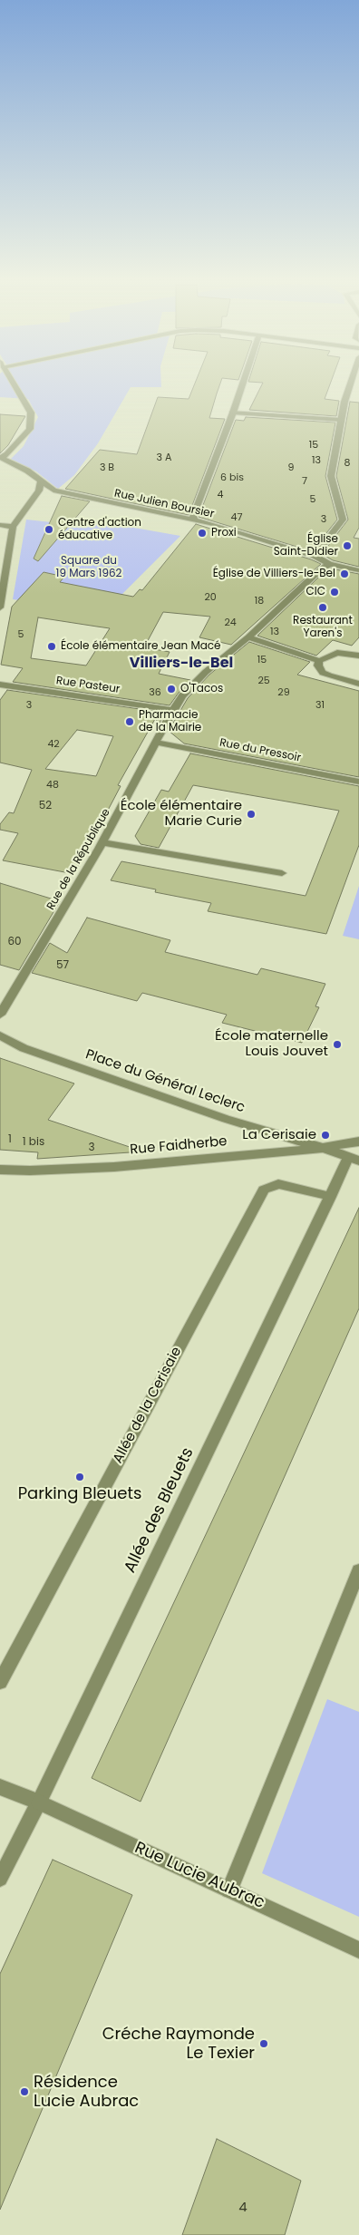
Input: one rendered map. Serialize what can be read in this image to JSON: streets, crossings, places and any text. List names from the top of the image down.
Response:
{
  "streets": {
    "street": [
      "Rue Julien Boursier",
      "Rue Pasteur",
      "Rue du Pressoir",
      "Rue de la République",
      "Place du Général Leclerc",
      "Rue Faidherbe",
      "Allée de la Cerisaie",
      "Allée des Bleuets",
      "Rue Lucie Aubrac"
    ]
  },
  "crossings": [
    ["Rue Julien Boursier", "Rue de la République"],
    ["Rue Pasteur", "Rue de la République"],
    ["Rue du Pressoir", "Rue de la République"],
    ["Place du Général Leclerc", "Rue Faidherbe"],
    ["Place du Général Leclerc", "Allée des Bleuets"],
    ["Allée de la Cerisaie", "Allée des Bleuets"],
    ["Allée des Bleuets", "Rue Lucie Aubrac"]
  ],
  "districts": ["Villiers-le-Bel"],
  "parks": ["Square du 19 Mars 1962"],
  "places": [
    "Centre d'action éducative",
    "Proxi",
    "Église Saint-Didier",
    "Église de Villiers-le-Bel",
    "CIC",
    "Restaurant Yaren's",
    "École élémentaire Jean Macé",
    "O'Tacos",
    "Pharmacie de la Mairie",
    "École élémentaire Marie Curie",
    "École maternelle Louis Jouvet",
    "La Cerisaie",
    "Parking Bleuets",
    "Créche Raymonde Le Texier",
    "Résidence Lucie Aubrac"
  ],
  "house_numbers": [
    "15",
    "3 A",
    "13",
    "8",
    "3 B",
    "9",
    "6 bis",
    "7",
    "4",
    "5",
    "47",
    "3",
    "20",
    "18",
    "24",
    "13",
    "5",
    "15",
    "25",
    "36",
    "29",
    "3",
    "31",
    "42",
    "48",
    "52",
    "60",
    "57",
    "1",
    "1 bis",
    "3",
    "4"
  ]
}
